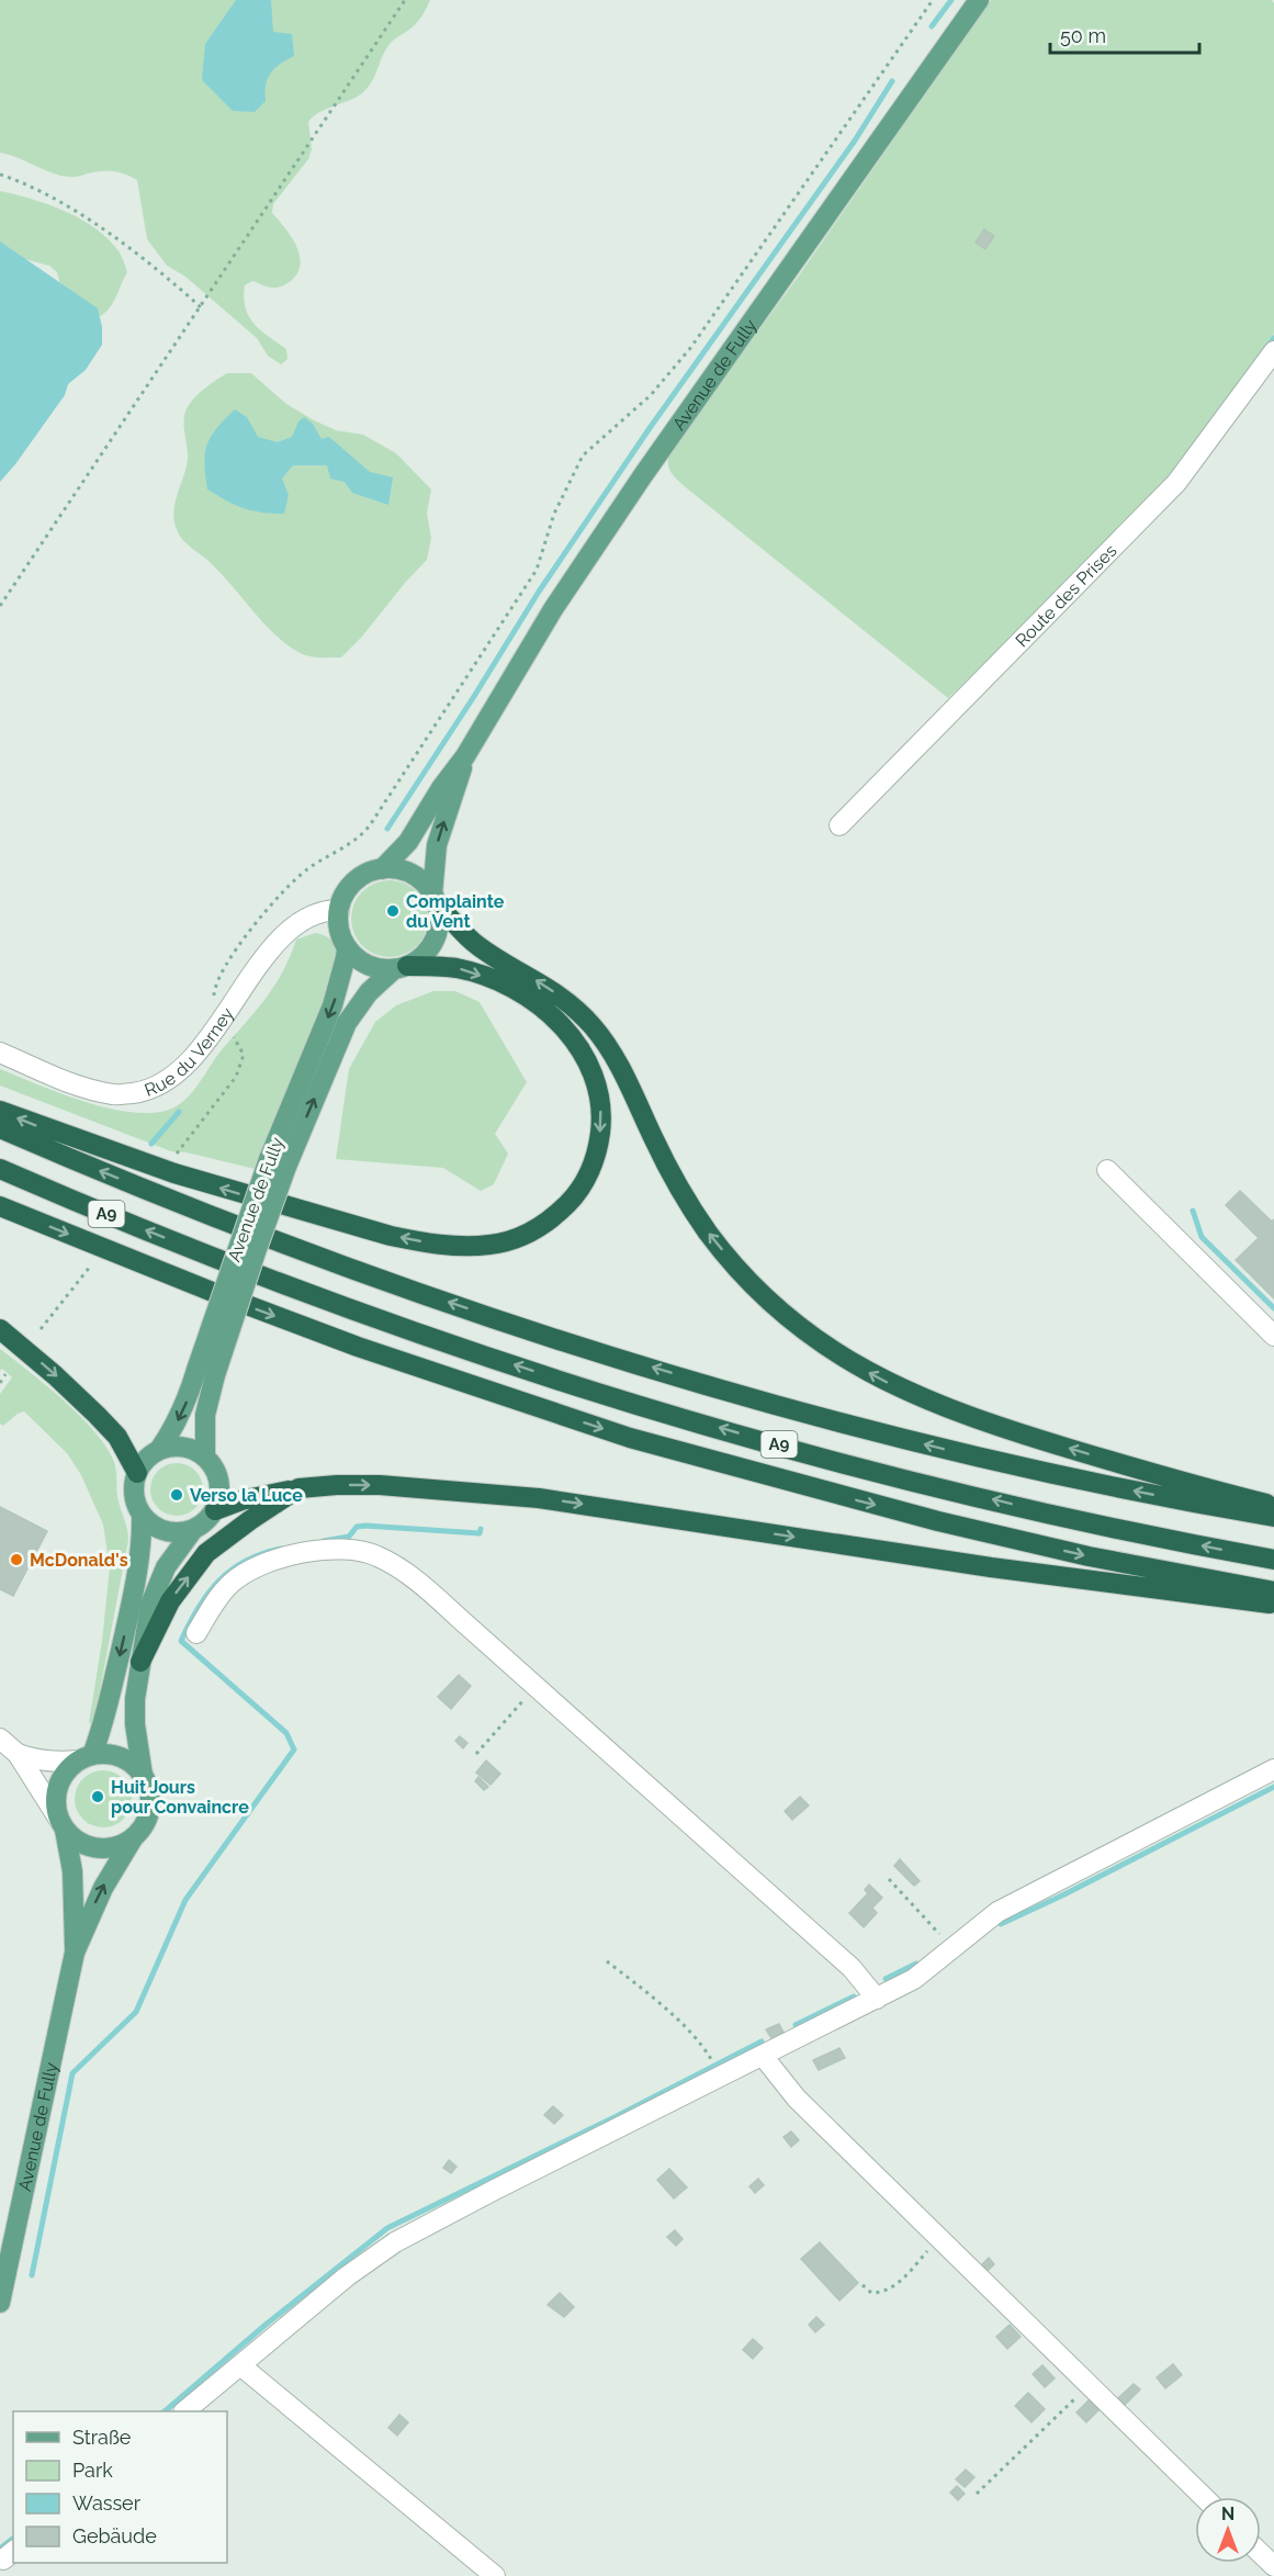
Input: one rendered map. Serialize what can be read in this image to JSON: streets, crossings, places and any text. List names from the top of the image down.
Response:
{
  "streets": {
    "highway": ["A9"],
    "main road": ["Avenue de Fully"],
    "street": ["Route des Prises", "Rue du Verney"]
  },
  "crossings": [
    ["Avenue de Fully", "Rue du Verney"]
  ],
  "places": [
    "Complainte du Vent",
    "Verso la Luce",
    "McDonald's",
    "Huit Jours pour Convaincre"
  ],
  "legend": [
    "Straße",
    "Park",
    "Wasser",
    "Gebäude"
  ],
  "scale_bar": "50 m",
  "north": "top"
}
